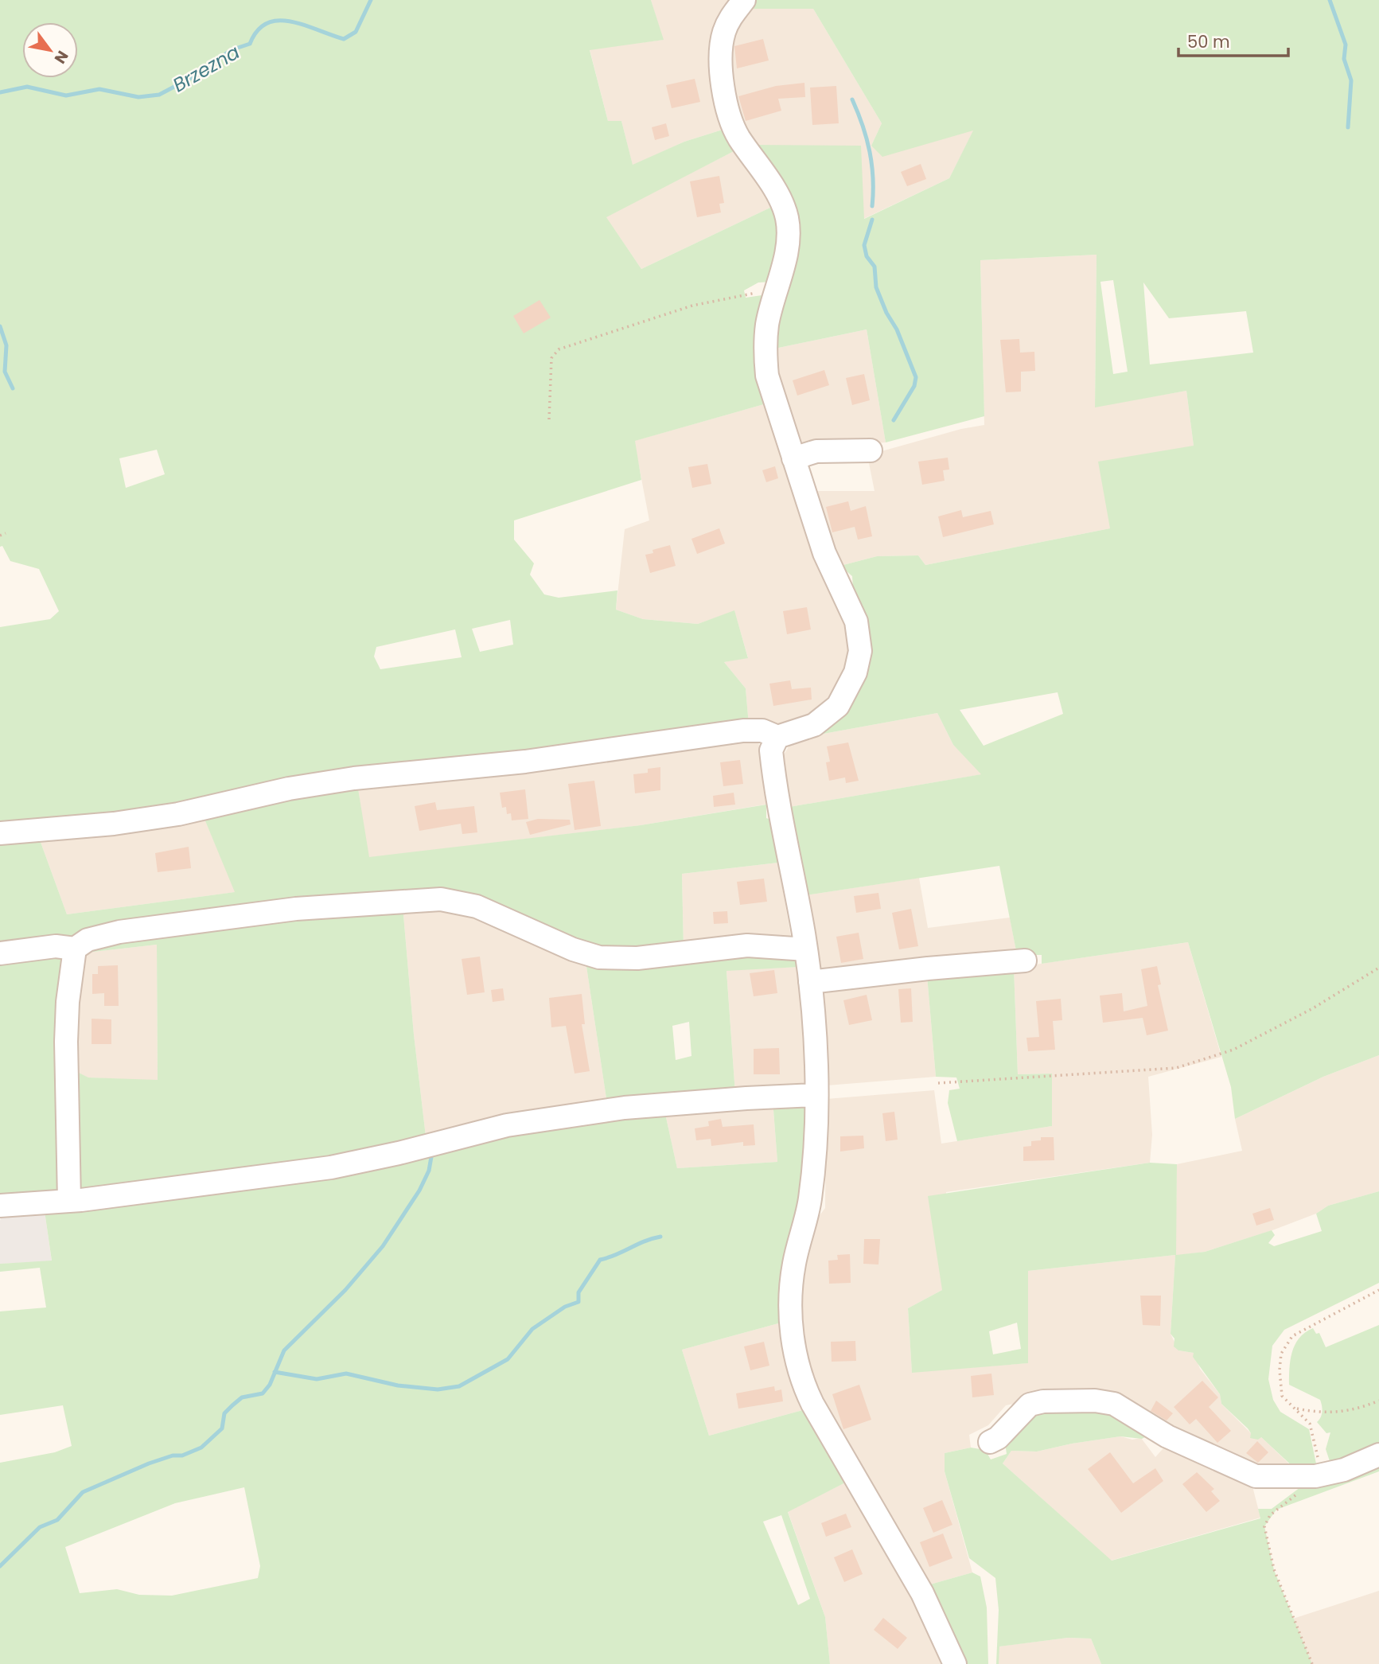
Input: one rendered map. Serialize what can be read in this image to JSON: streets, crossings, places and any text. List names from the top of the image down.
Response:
{
  "water": ["Brzezna"],
  "scale_bar": "50 m",
  "north": "bottom right"
}
